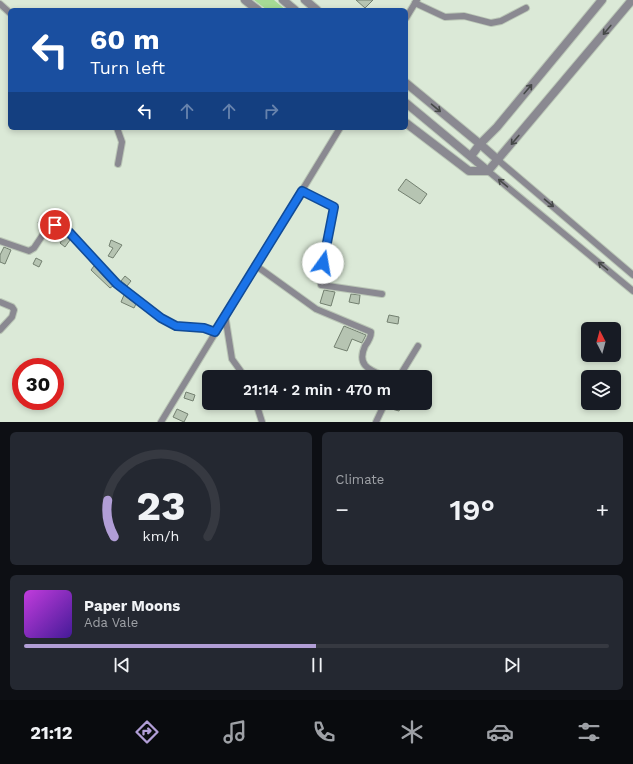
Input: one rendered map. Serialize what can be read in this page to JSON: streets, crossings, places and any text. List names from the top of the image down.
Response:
{
  "north": "top",
  "page": {
    "turn": ["60 m", "Turn left"],
    "limit": "30",
    "trip": "21:14 · 2 min · 470 m",
    "tile": "Climate",
    "heat": ["−", "19°", "+"],
    "song": ["Paper Moons", "Ada Vale"],
    "tabs": "21:12",
    "gauge": ["23", "km/h"]
  }
}
